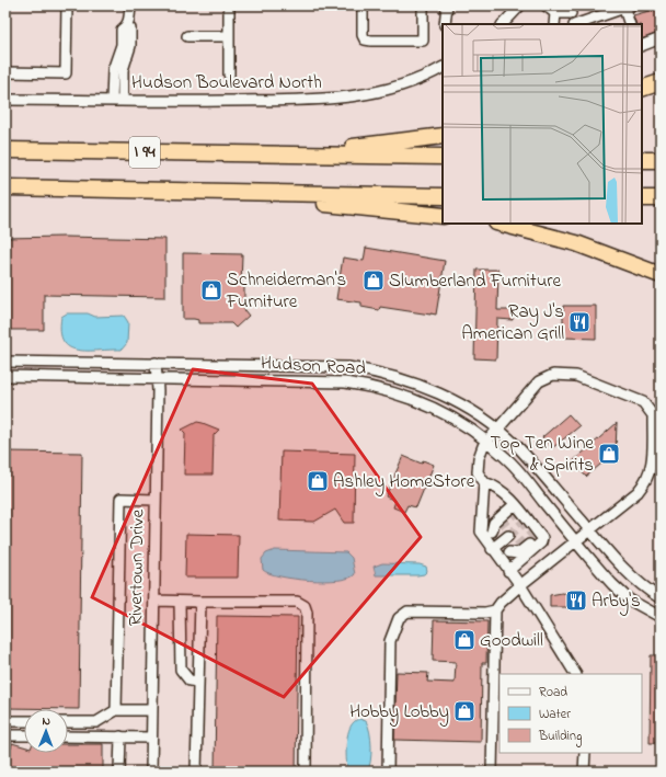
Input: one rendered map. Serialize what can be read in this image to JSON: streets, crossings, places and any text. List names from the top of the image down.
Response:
{
  "streets": {
    "highway": ["I 94"],
    "street": ["Hudson Boulevard North", "Hudson Road", "Rivertown Drive"]
  },
  "crossings": [
    ["Hudson Road", "Rivertown Drive"]
  ],
  "places": {
    "shop": [
      "Slumberland Furniture",
      "Schneiderman's Furniture",
      "Top Ten Wine & Spirits",
      "Ashley HomeStore",
      "Goodwill",
      "Hobby Lobby"
    ],
    "restaurant": ["Ray J's American Grill", "Arby's"]
  },
  "legend": ["Road", "Water", "Building"],
  "north": "top"
}
